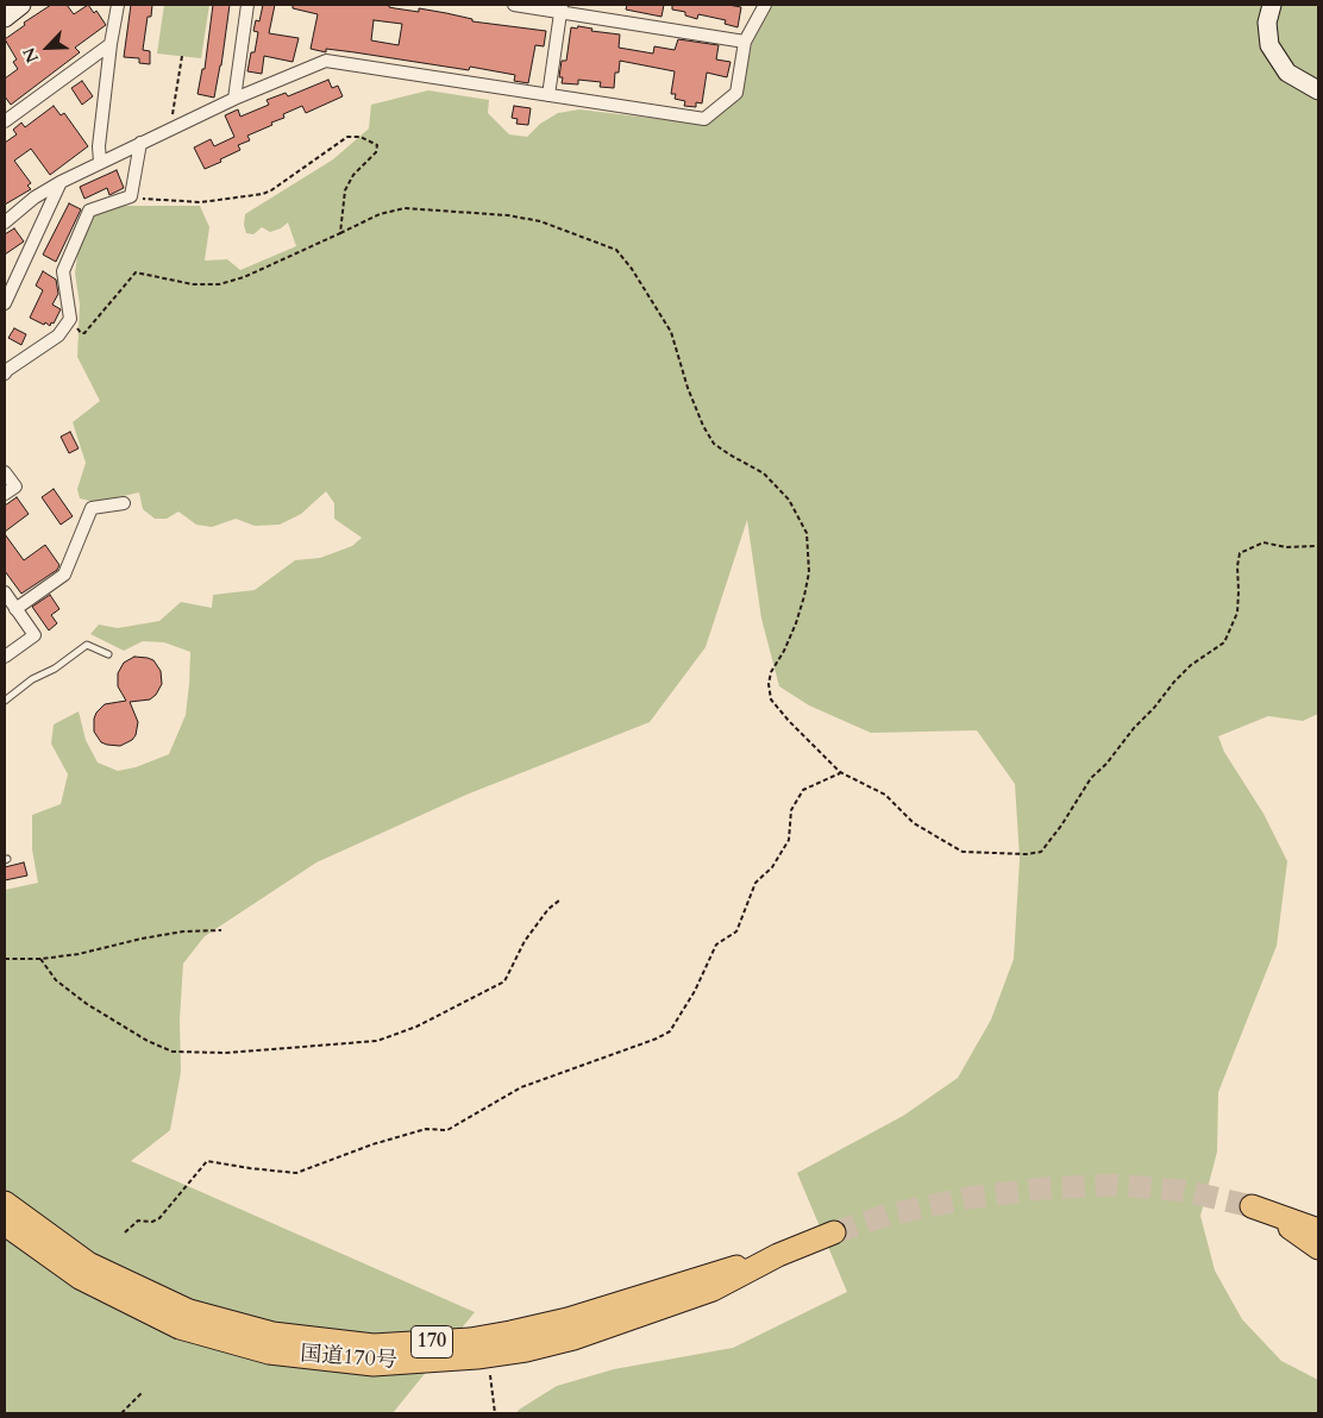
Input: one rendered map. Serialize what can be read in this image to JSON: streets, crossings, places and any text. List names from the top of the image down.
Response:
{
  "streets": {
    "highway": ["170", "国道170号"]
  },
  "north": "bottom left"
}
